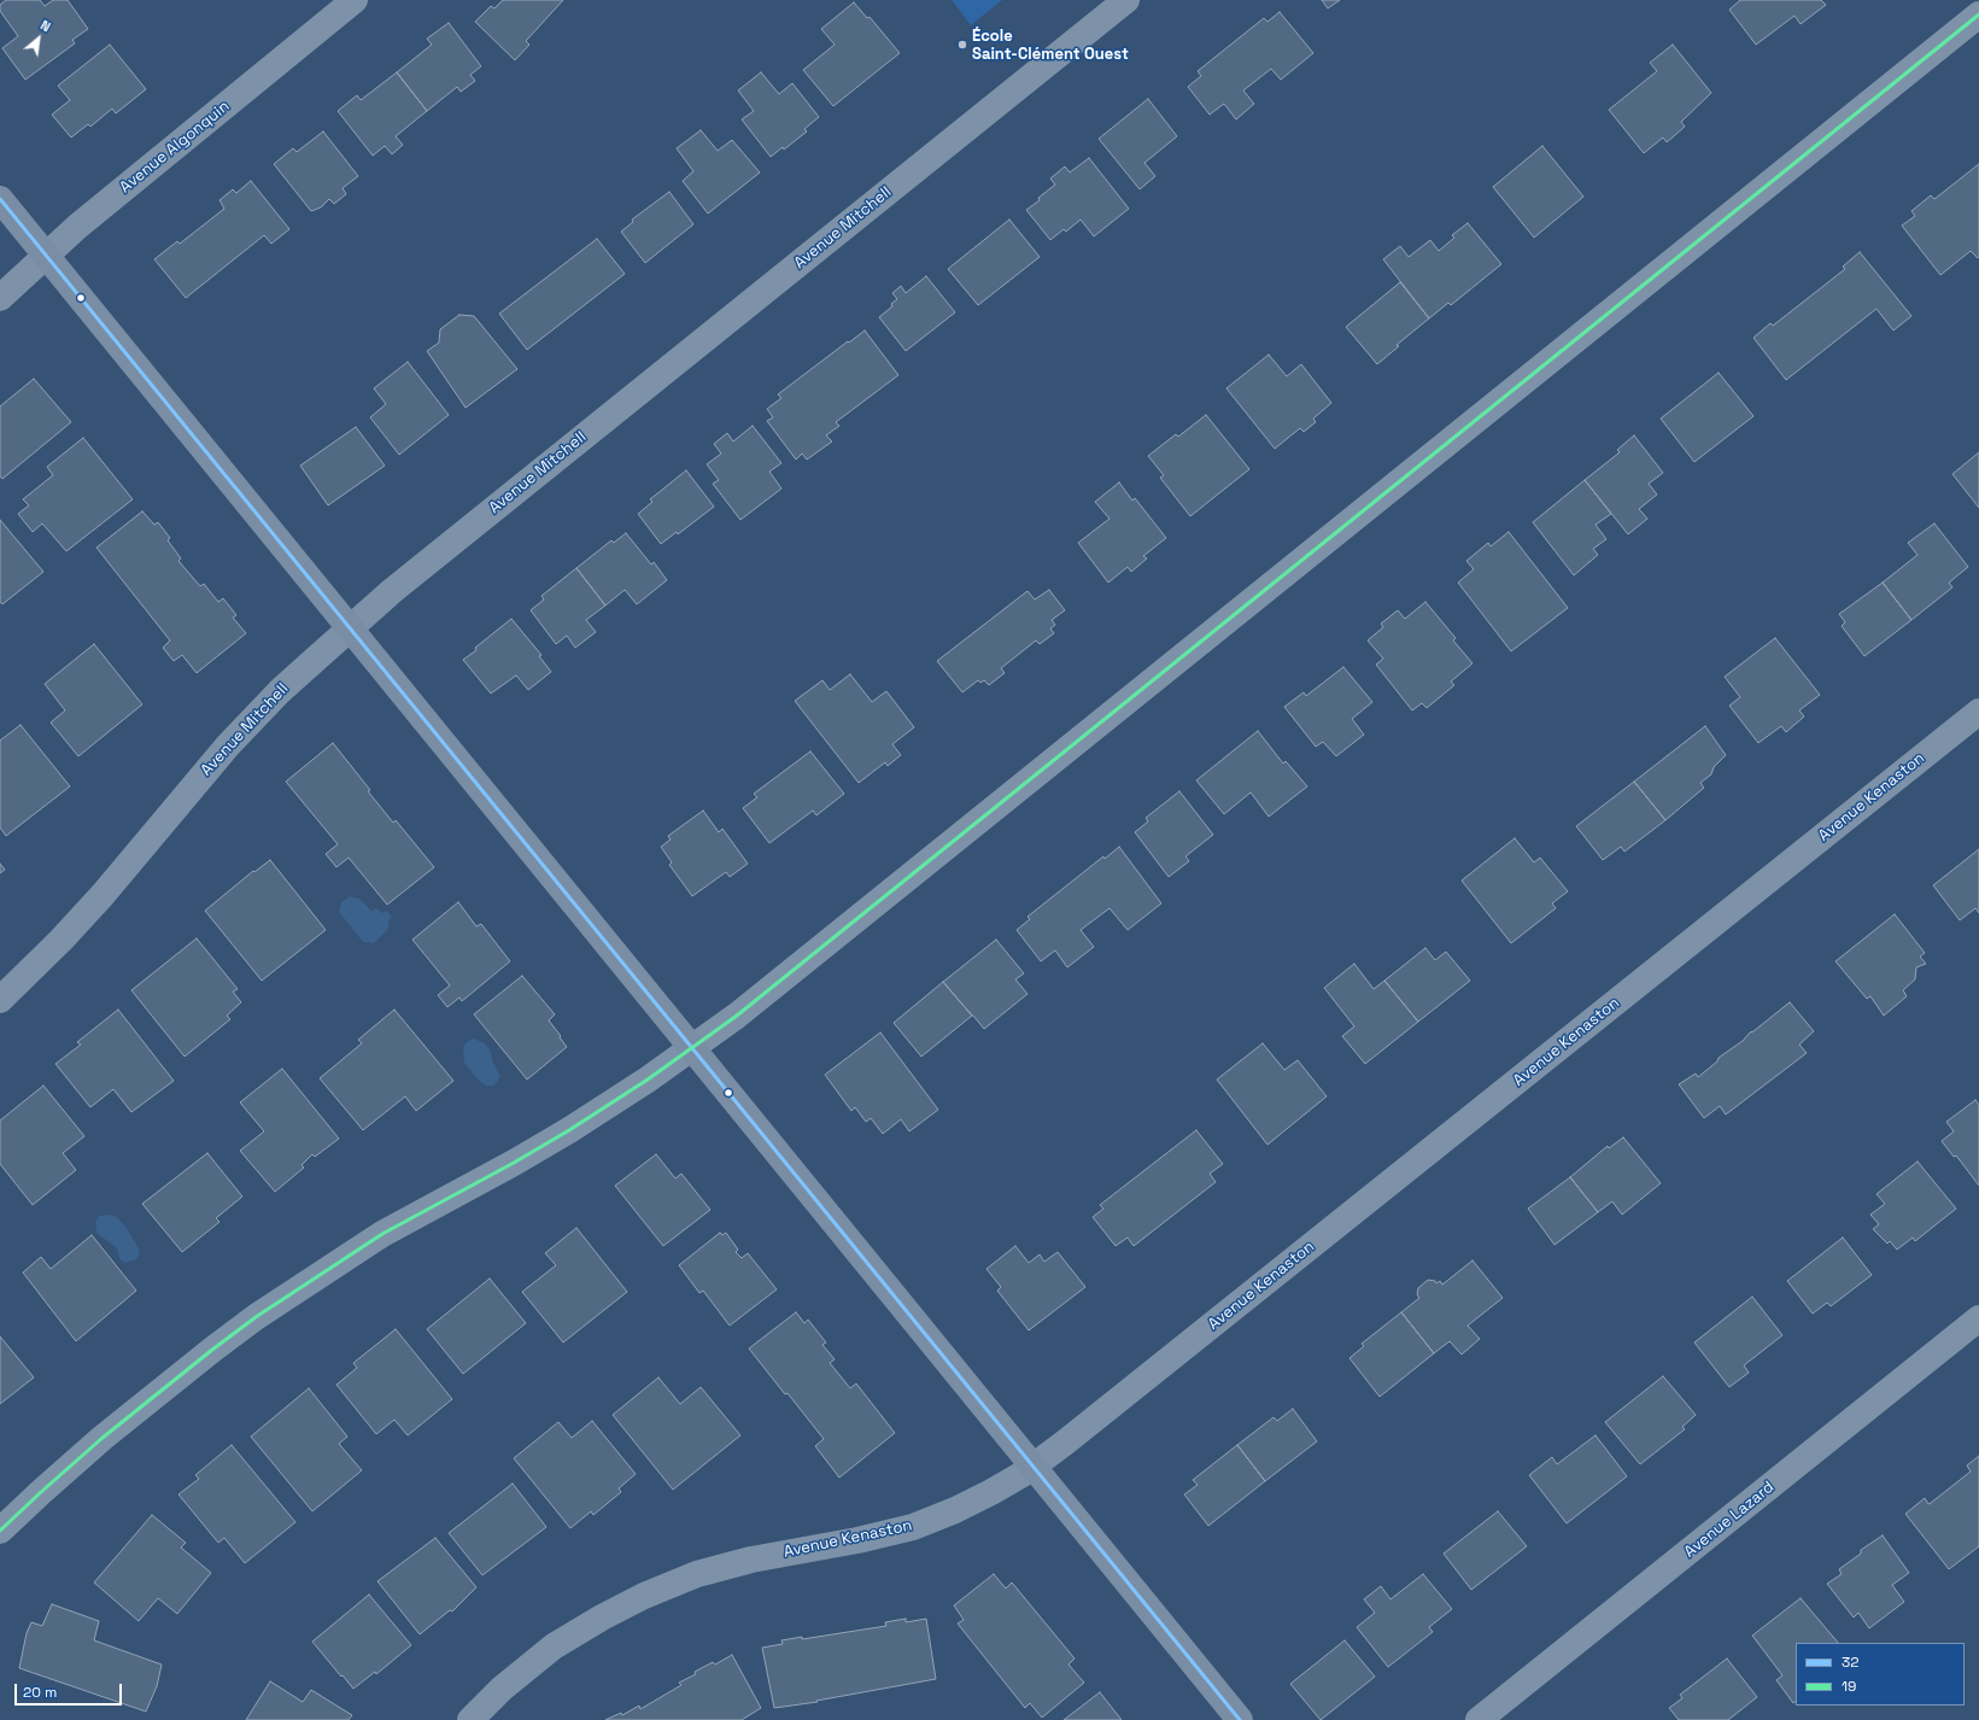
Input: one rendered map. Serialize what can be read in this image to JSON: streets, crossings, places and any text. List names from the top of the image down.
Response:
{
  "streets": {
    "street": [
      "Avenue Algonquin",
      "Avenue Mitchell",
      "Avenue Kenaston",
      "Avenue Lazard"
    ]
  },
  "places": ["École Saint-Clément Ouest"],
  "lines": ["transit line 19", "transit line 32"],
  "legend": ["32", "19"],
  "scale_bar": "20 m",
  "north": "top right"
}
